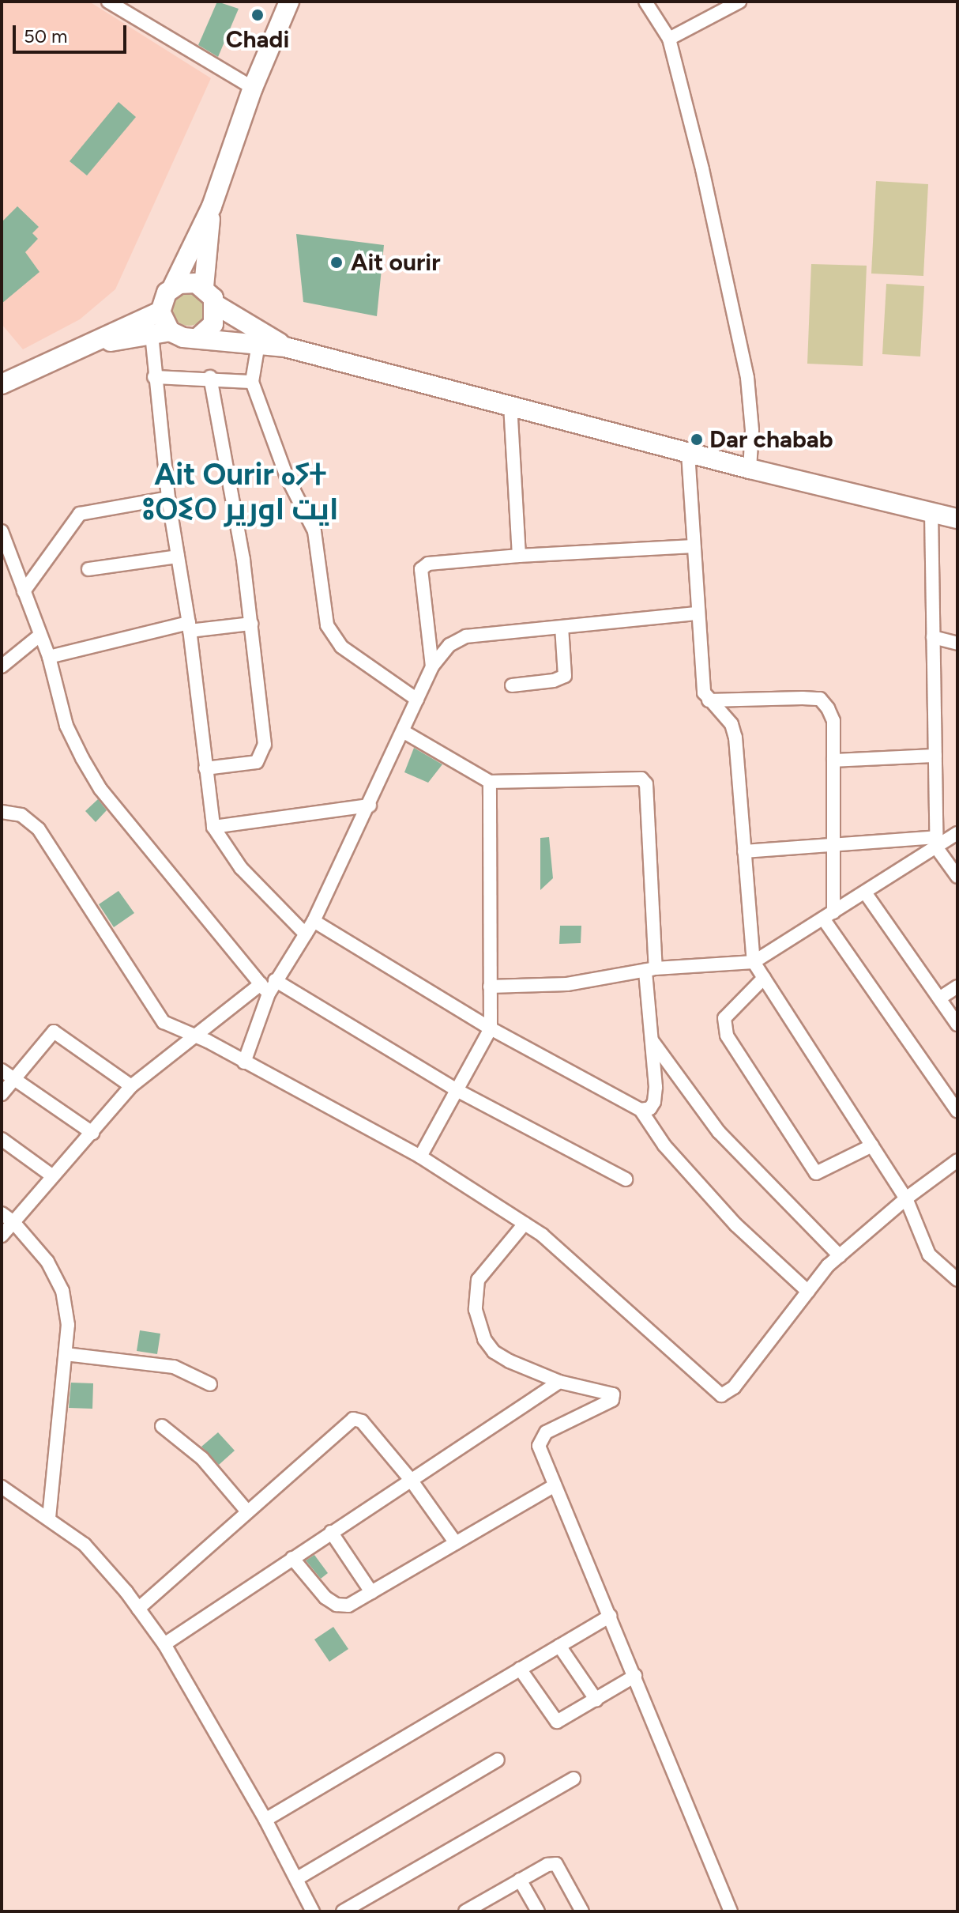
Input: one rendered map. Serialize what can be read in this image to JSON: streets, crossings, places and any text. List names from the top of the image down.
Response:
{
  "districts": ["Ait Ourir ⴰⵢⵜ ⵓⵔⵉⵔ ايت اورير"],
  "places": ["Chadi", "Ait ourir", "Dar chabab"],
  "scale_bar": "50 m"
}
